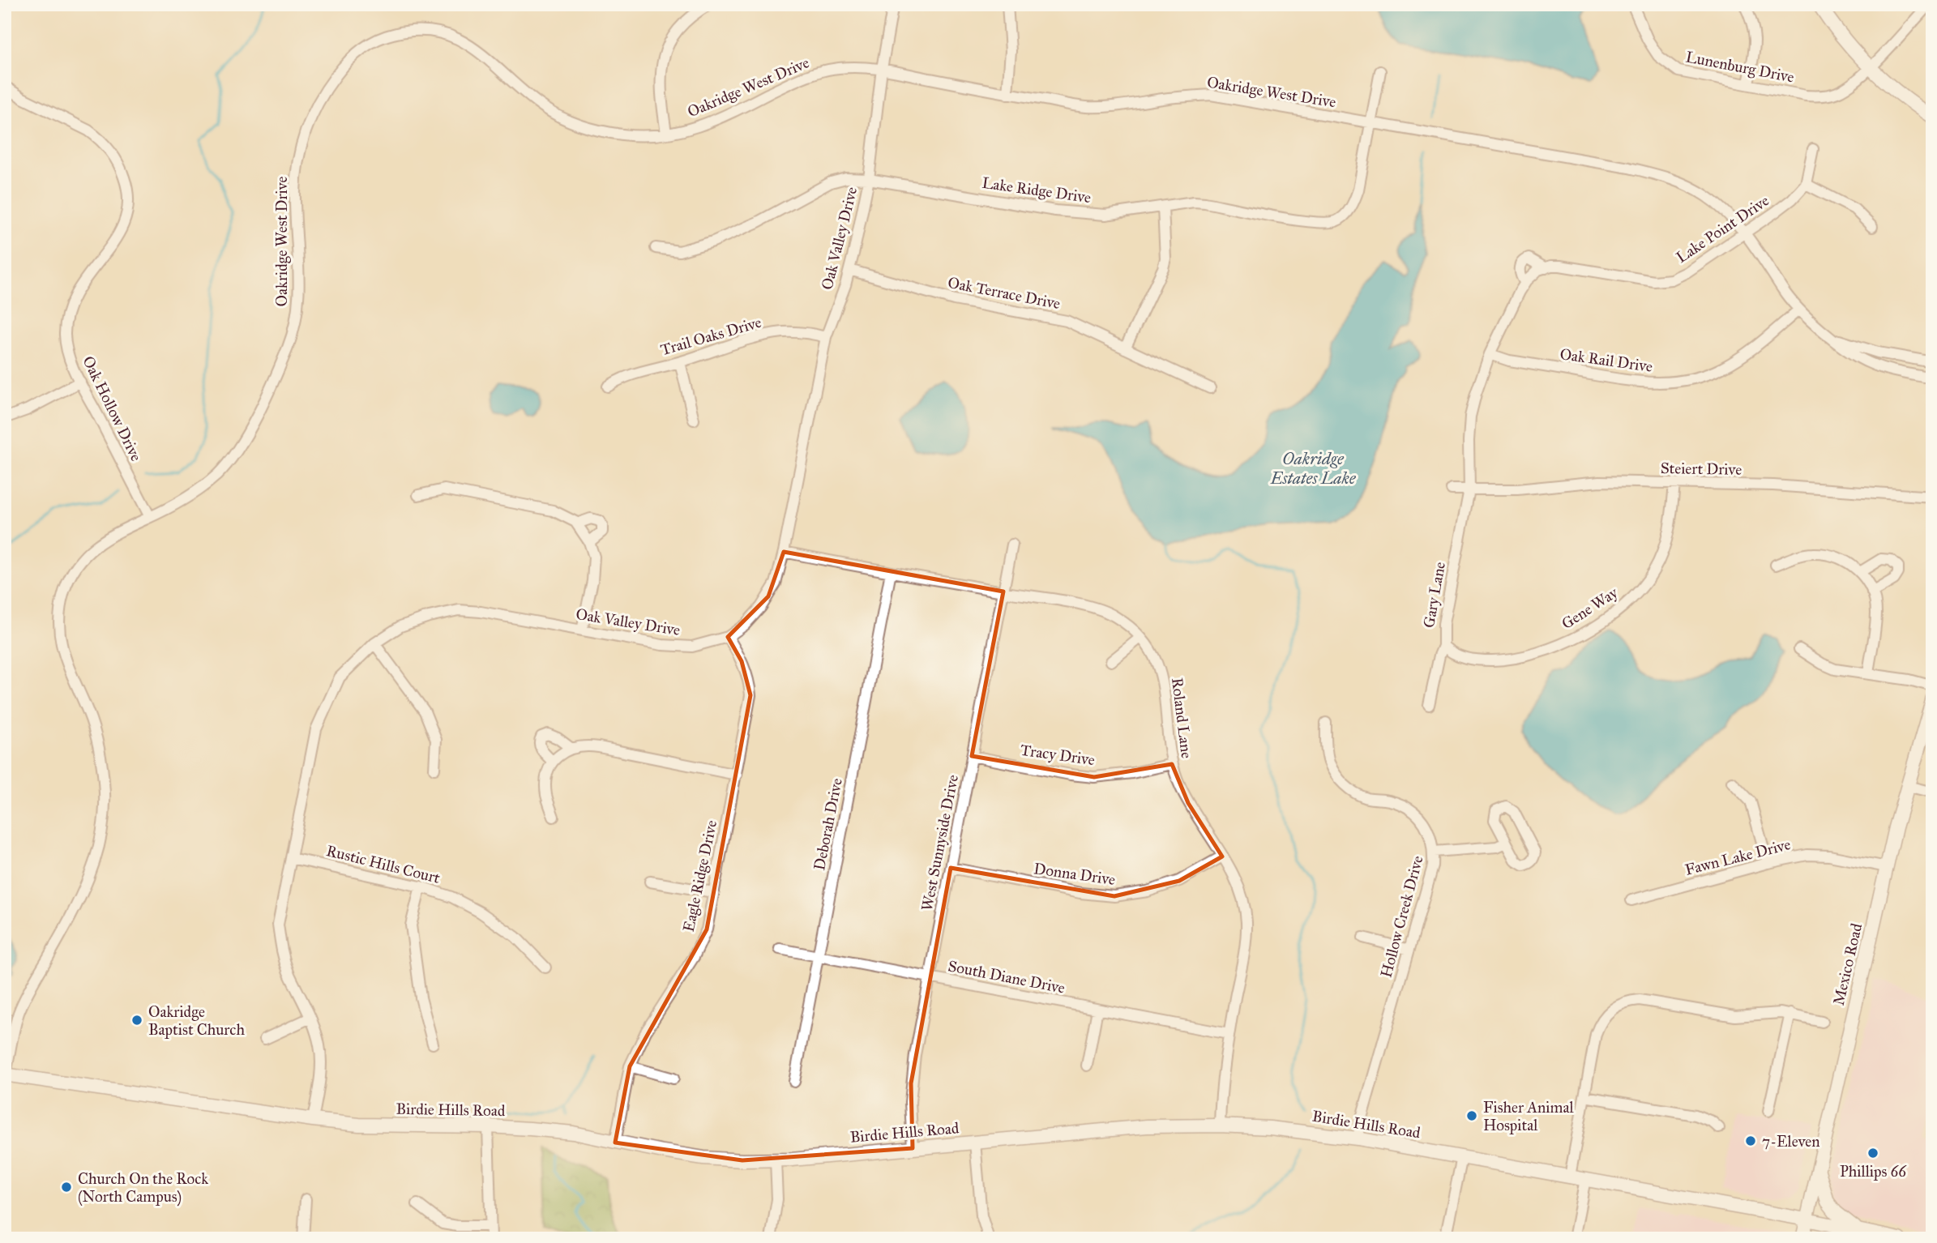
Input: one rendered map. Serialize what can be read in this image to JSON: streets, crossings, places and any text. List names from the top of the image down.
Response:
{
  "streets": {
    "main road": ["Mexico Road", "Birdie Hills Road"],
    "street": [
      "Lunenburg Drive",
      "Oakridge West Drive",
      "Lake Ridge Drive",
      "Lake Point Drive",
      "Oak Valley Drive",
      "Oak Terrace Drive",
      "Trail Oaks Drive",
      "Oak Rail Drive",
      "Oak Hollow Drive",
      "Steiert Drive",
      "Gary Lane",
      "Gene Way",
      "Roland Lane",
      "Tracy Drive",
      "Deborah Drive",
      "West Sunnyside Drive",
      "Fawn Lake Drive",
      "Rustic Hills Court",
      "Donna Drive",
      "Eagle Ridge Drive",
      "Hollow Creek Drive",
      "South Diane Drive"
    ]
  },
  "crossings": [
    ["Oakridge West Drive", "Lake Ridge Drive"],
    ["Oakridge West Drive", "Lake Point Drive"],
    ["Oakridge West Drive", "Oak Valley Drive"],
    ["Oakridge West Drive", "Oak Rail Drive"],
    ["Oakridge West Drive", "Oak Hollow Drive"],
    ["Oakridge West Drive", "Birdie Hills Road"],
    ["Lake Ridge Drive", "Oak Valley Drive"],
    ["Lake Point Drive", "Oak Rail Drive"],
    ["Lake Point Drive", "Steiert Drive"],
    ["Lake Point Drive", "Gary Lane"],
    ["Oak Valley Drive", "Oak Terrace Drive"],
    ["Oak Valley Drive", "Trail Oaks Drive"],
    ["Oak Valley Drive", "Roland Lane"],
    ["Oak Valley Drive", "Rustic Hills Court"],
    ["Oak Valley Drive", "Eagle Ridge Drive"],
    ["Oak Valley Drive", "Birdie Hills Road"],
    ["Steiert Drive", "Gary Lane"],
    ["Steiert Drive", "Gene Way"],
    ["Gary Lane", "Gene Way"],
    ["Roland Lane", "Tracy Drive"],
    ["Roland Lane", "Deborah Drive"],
    ["Roland Lane", "West Sunnyside Drive"],
    ["Roland Lane", "Donna Drive"],
    ["Roland Lane", "South Diane Drive"],
    ["Roland Lane", "Birdie Hills Road"],
    ["Tracy Drive", "West Sunnyside Drive"],
    ["Deborah Drive", "South Diane Drive"],
    ["West Sunnyside Drive", "Donna Drive"],
    ["West Sunnyside Drive", "South Diane Drive"],
    ["West Sunnyside Drive", "Birdie Hills Road"],
    ["Fawn Lake Drive", "Mexico Road"],
    ["Eagle Ridge Drive", "Birdie Hills Road"],
    ["Hollow Creek Drive", "Birdie Hills Road"],
    ["Mexico Road", "Birdie Hills Road"]
  ],
  "water": ["Oakridge Estates Lake"],
  "places": [
    "Oakridge Baptist Church",
    "Fisher Animal Hospital",
    "7-Eleven",
    "Phillips 66",
    "Church On the Rock (North Campus)"
  ]
}
